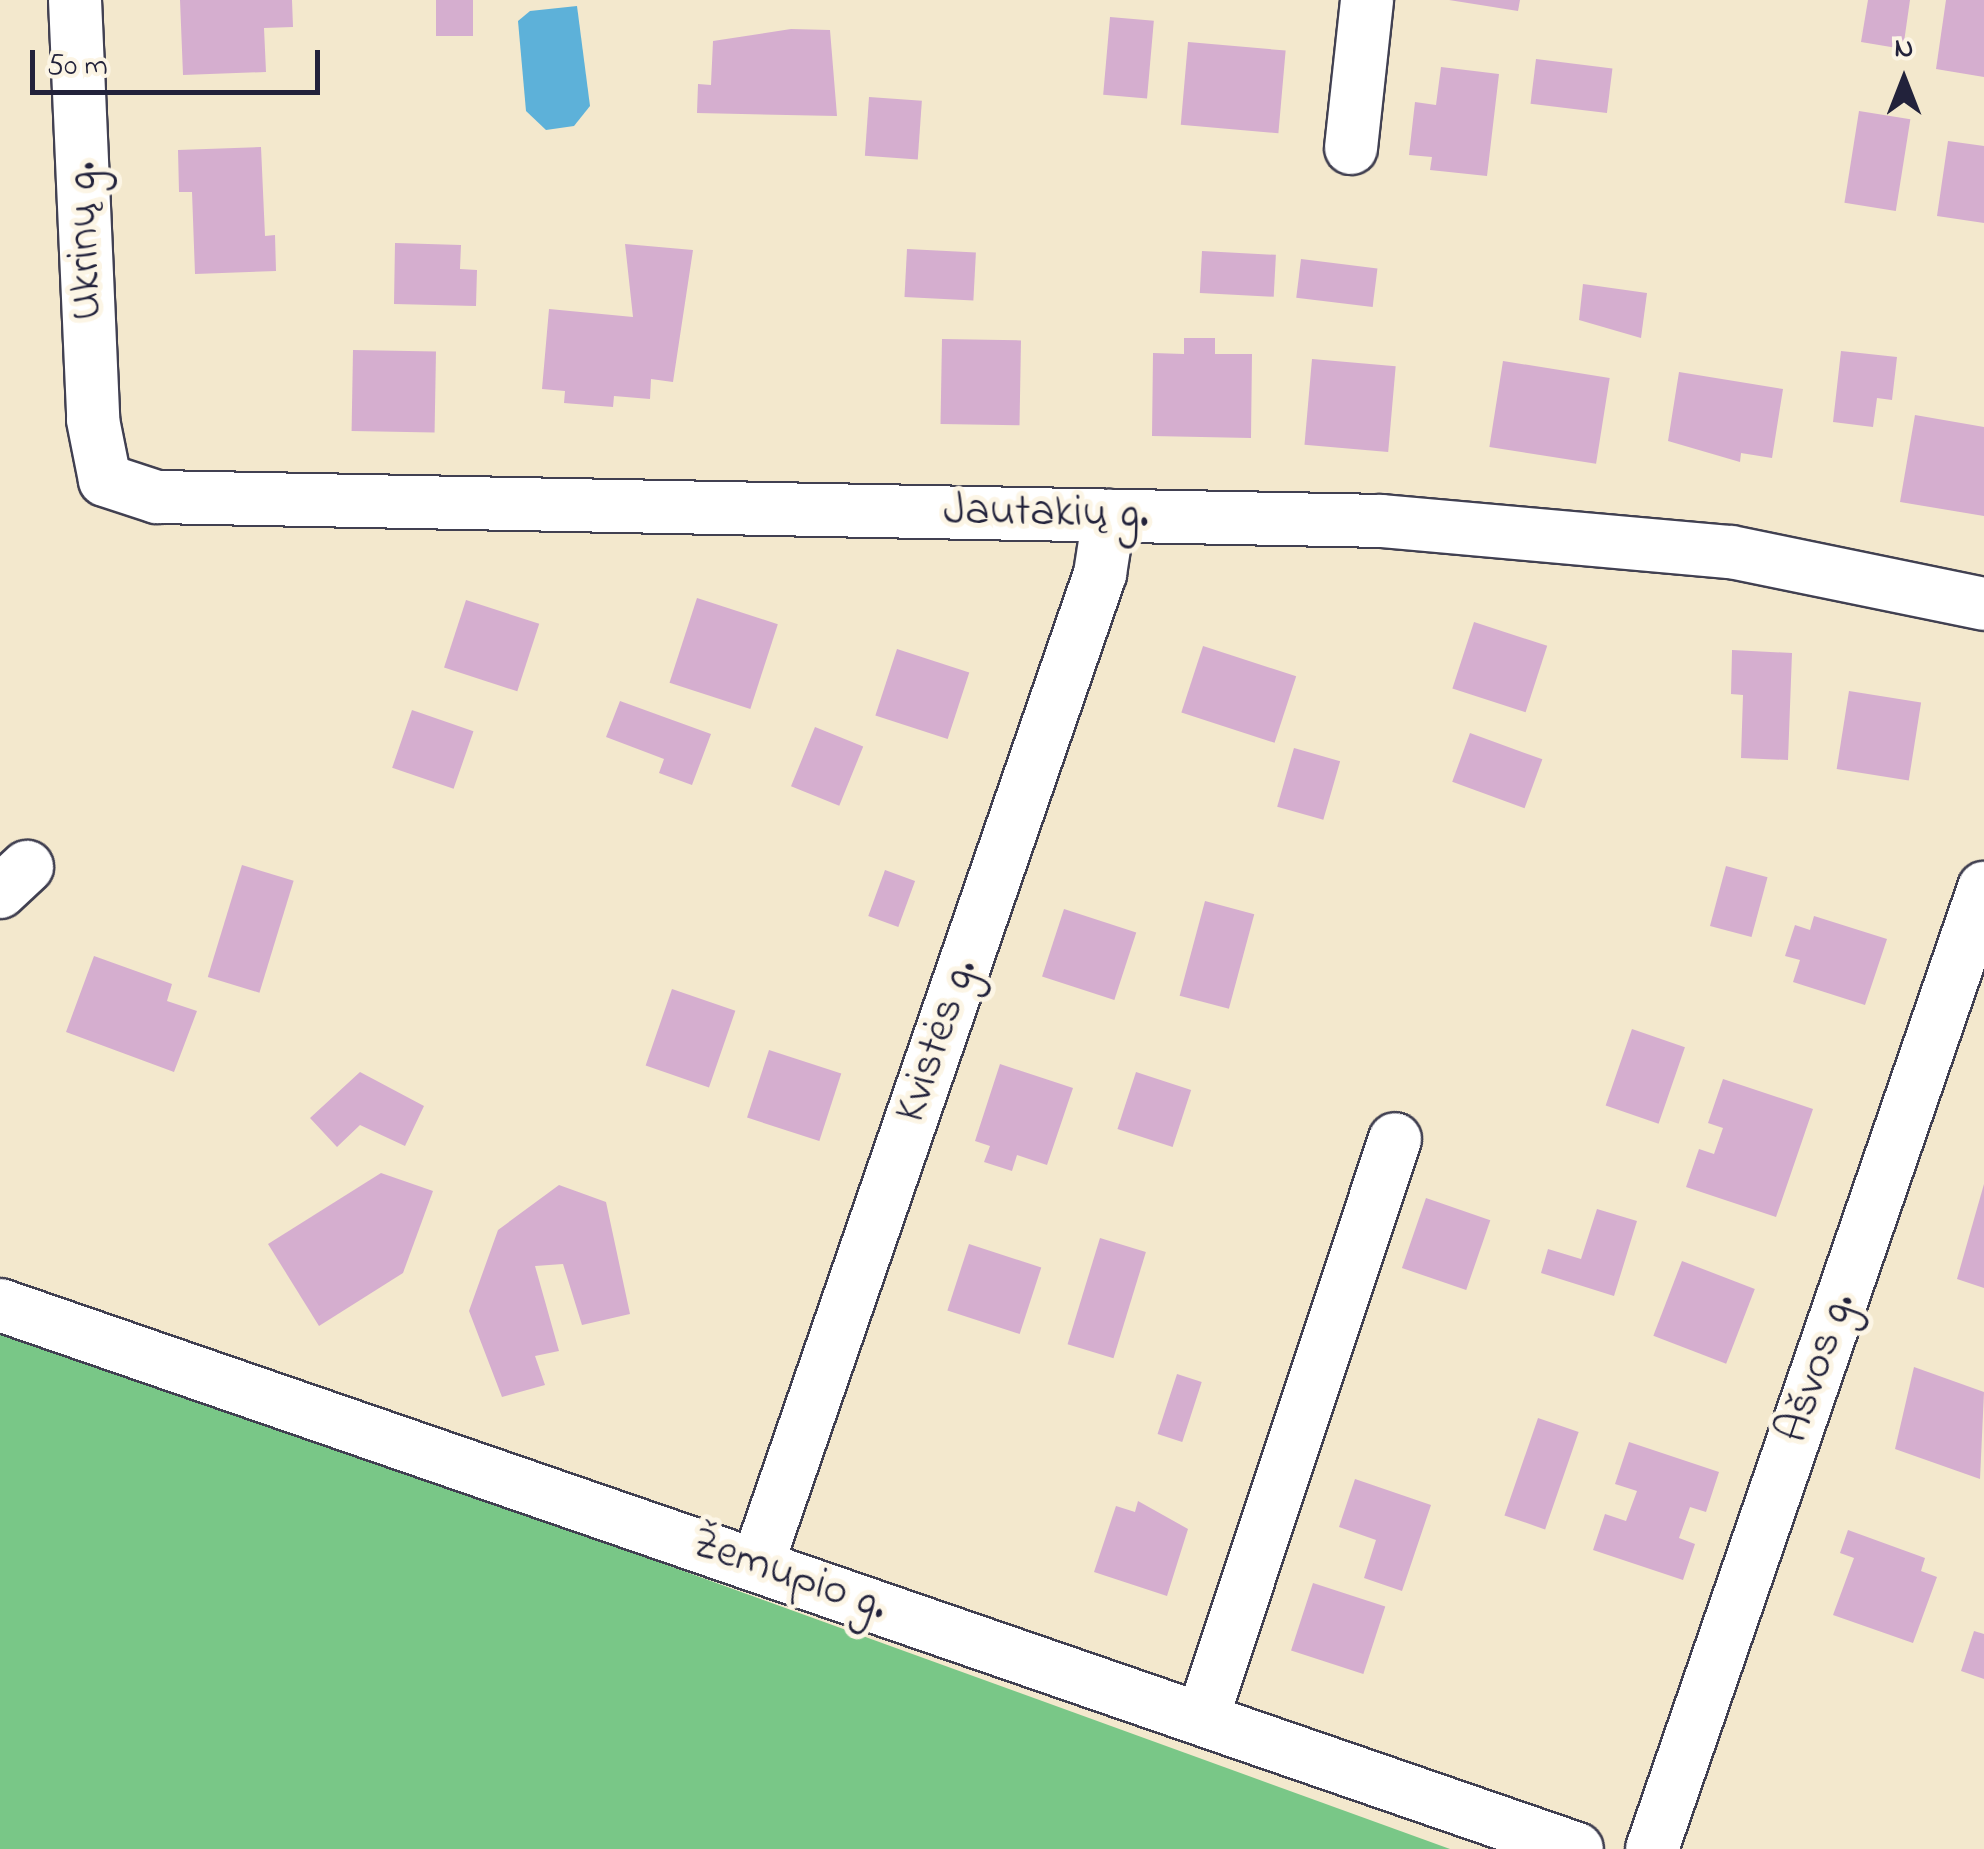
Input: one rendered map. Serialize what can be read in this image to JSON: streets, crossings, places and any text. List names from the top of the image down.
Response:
{
  "streets": {
    "street": [
      "Ukrinų g.",
      "Jautakių g.",
      "Kvistės g.",
      "Ašvos g.",
      "Žemupio g."
    ]
  },
  "crossings": [
    ["Ukrinų g.", "Jautakių g."],
    ["Jautakių g.", "Kvistės g."],
    ["Kvistės g.", "Žemupio g."]
  ],
  "scale_bar": "50 m",
  "north": "top"
}
